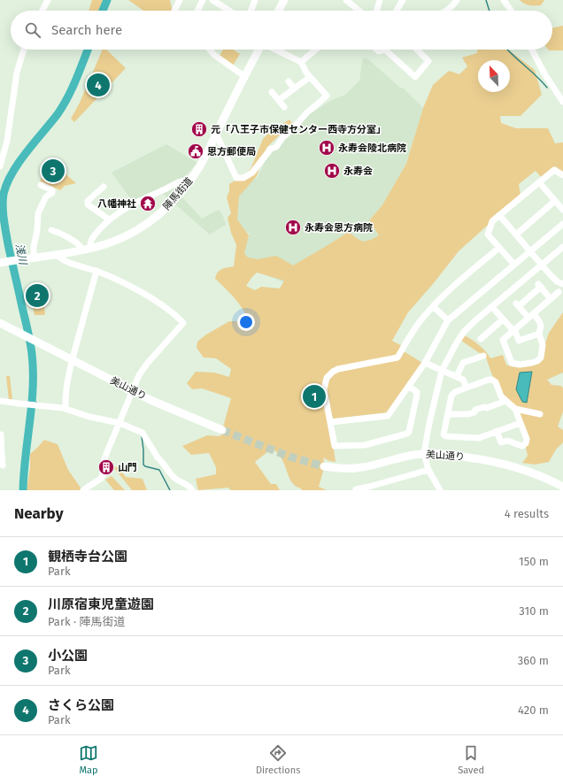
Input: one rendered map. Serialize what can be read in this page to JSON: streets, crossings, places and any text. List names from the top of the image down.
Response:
{
  "streets": {
    "main road": ["陣馬街道", "美山通り"]
  },
  "water": ["浅川"],
  "places": {
    "building": ["元「八王子市保健センター西寺方分室」", "山門"],
    "hospital": ["永寿会陵北病院", "永寿会", "永寿会恩方病院"],
    "public building": ["恩方郵便局"],
    "temple": ["八幡神社"]
  },
  "north": "top left",
  "page": {
    "search": "Search here",
    "pins": [
      "4",
      "3",
      "2",
      "1"
    ],
    "heading": ["Nearby", "4 results"],
    "list": [
      {
        "mark": "1",
        "name": "観栖寺台公園",
        "note": "Park",
        "value": "150 m"
      },
      {
        "mark": "2",
        "name": "川原宿東児童遊園",
        "note": "Park · 陣馬街道",
        "value": "310 m"
      },
      {
        "mark": "3",
        "name": "小公園",
        "note": "Park",
        "value": "360 m"
      },
      {
        "mark": "4",
        "name": "さくら公園",
        "note": "Park",
        "value": "420 m"
      }
    ],
    "nav": ["Map", "Directions", "Saved"]
  }
}
